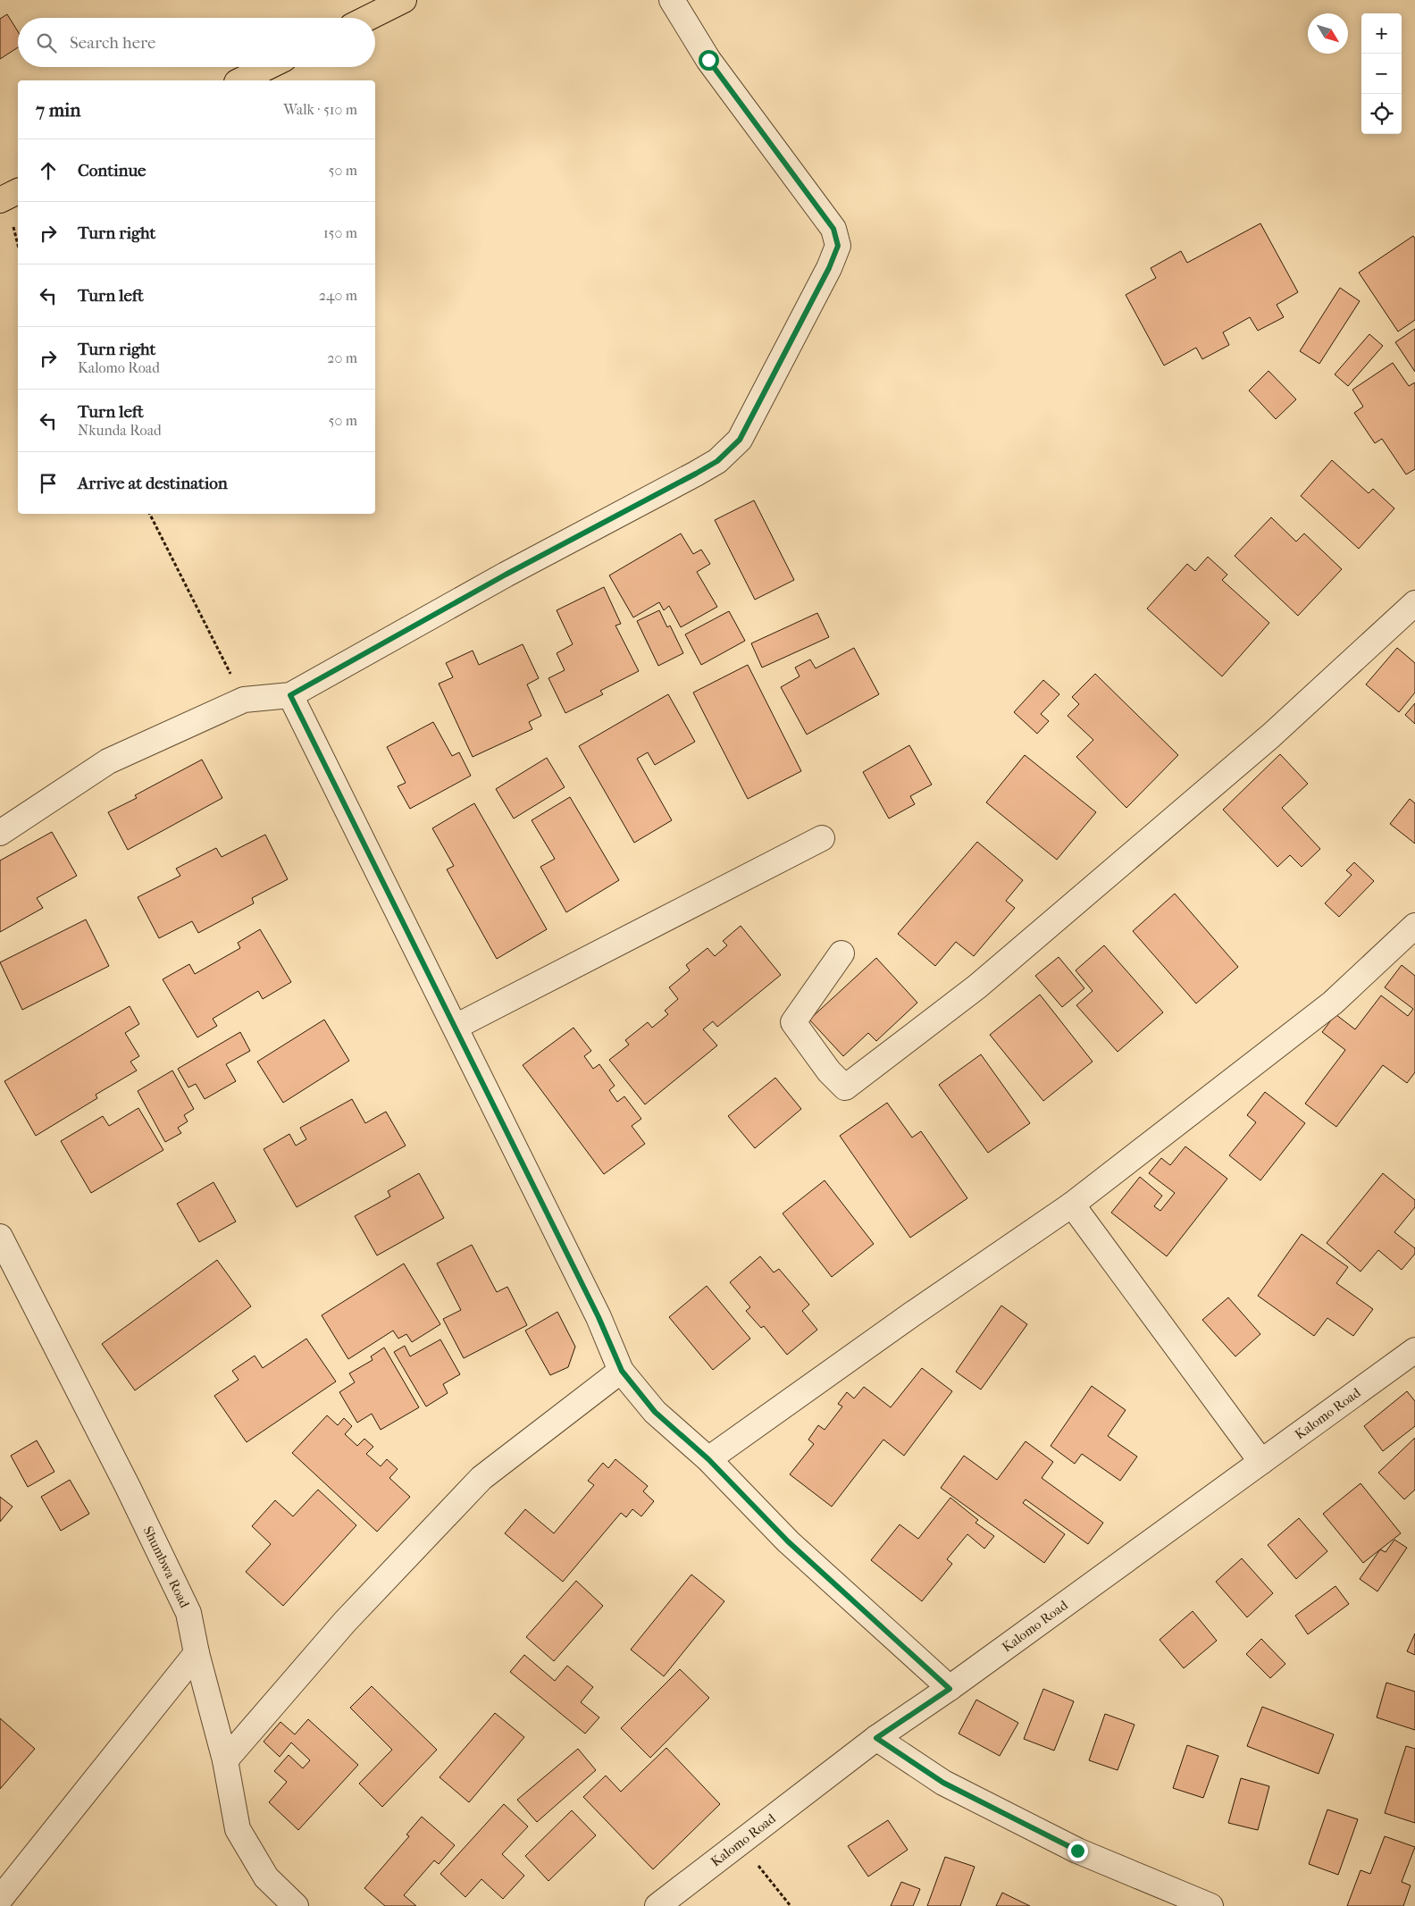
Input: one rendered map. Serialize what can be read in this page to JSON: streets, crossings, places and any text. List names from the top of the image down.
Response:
{
  "streets": {
    "street": ["Kalomo Road", "Shumbwa Road"]
  },
  "north": "bottom right",
  "page": {
    "map_buttons": ["+", "−"],
    "search": "Search here",
    "heading": ["7 min", "Walk · 510 m"],
    "list": [
      ["Continue", "50 m"],
      ["Turn right", "150 m"],
      ["Turn left", "240 m"],
      ["Turn right", "Kalomo Road", "20 m"],
      ["Turn left", "Nkunda Road", "50 m"],
      "Arrive at destination"
    ]
  }
}
